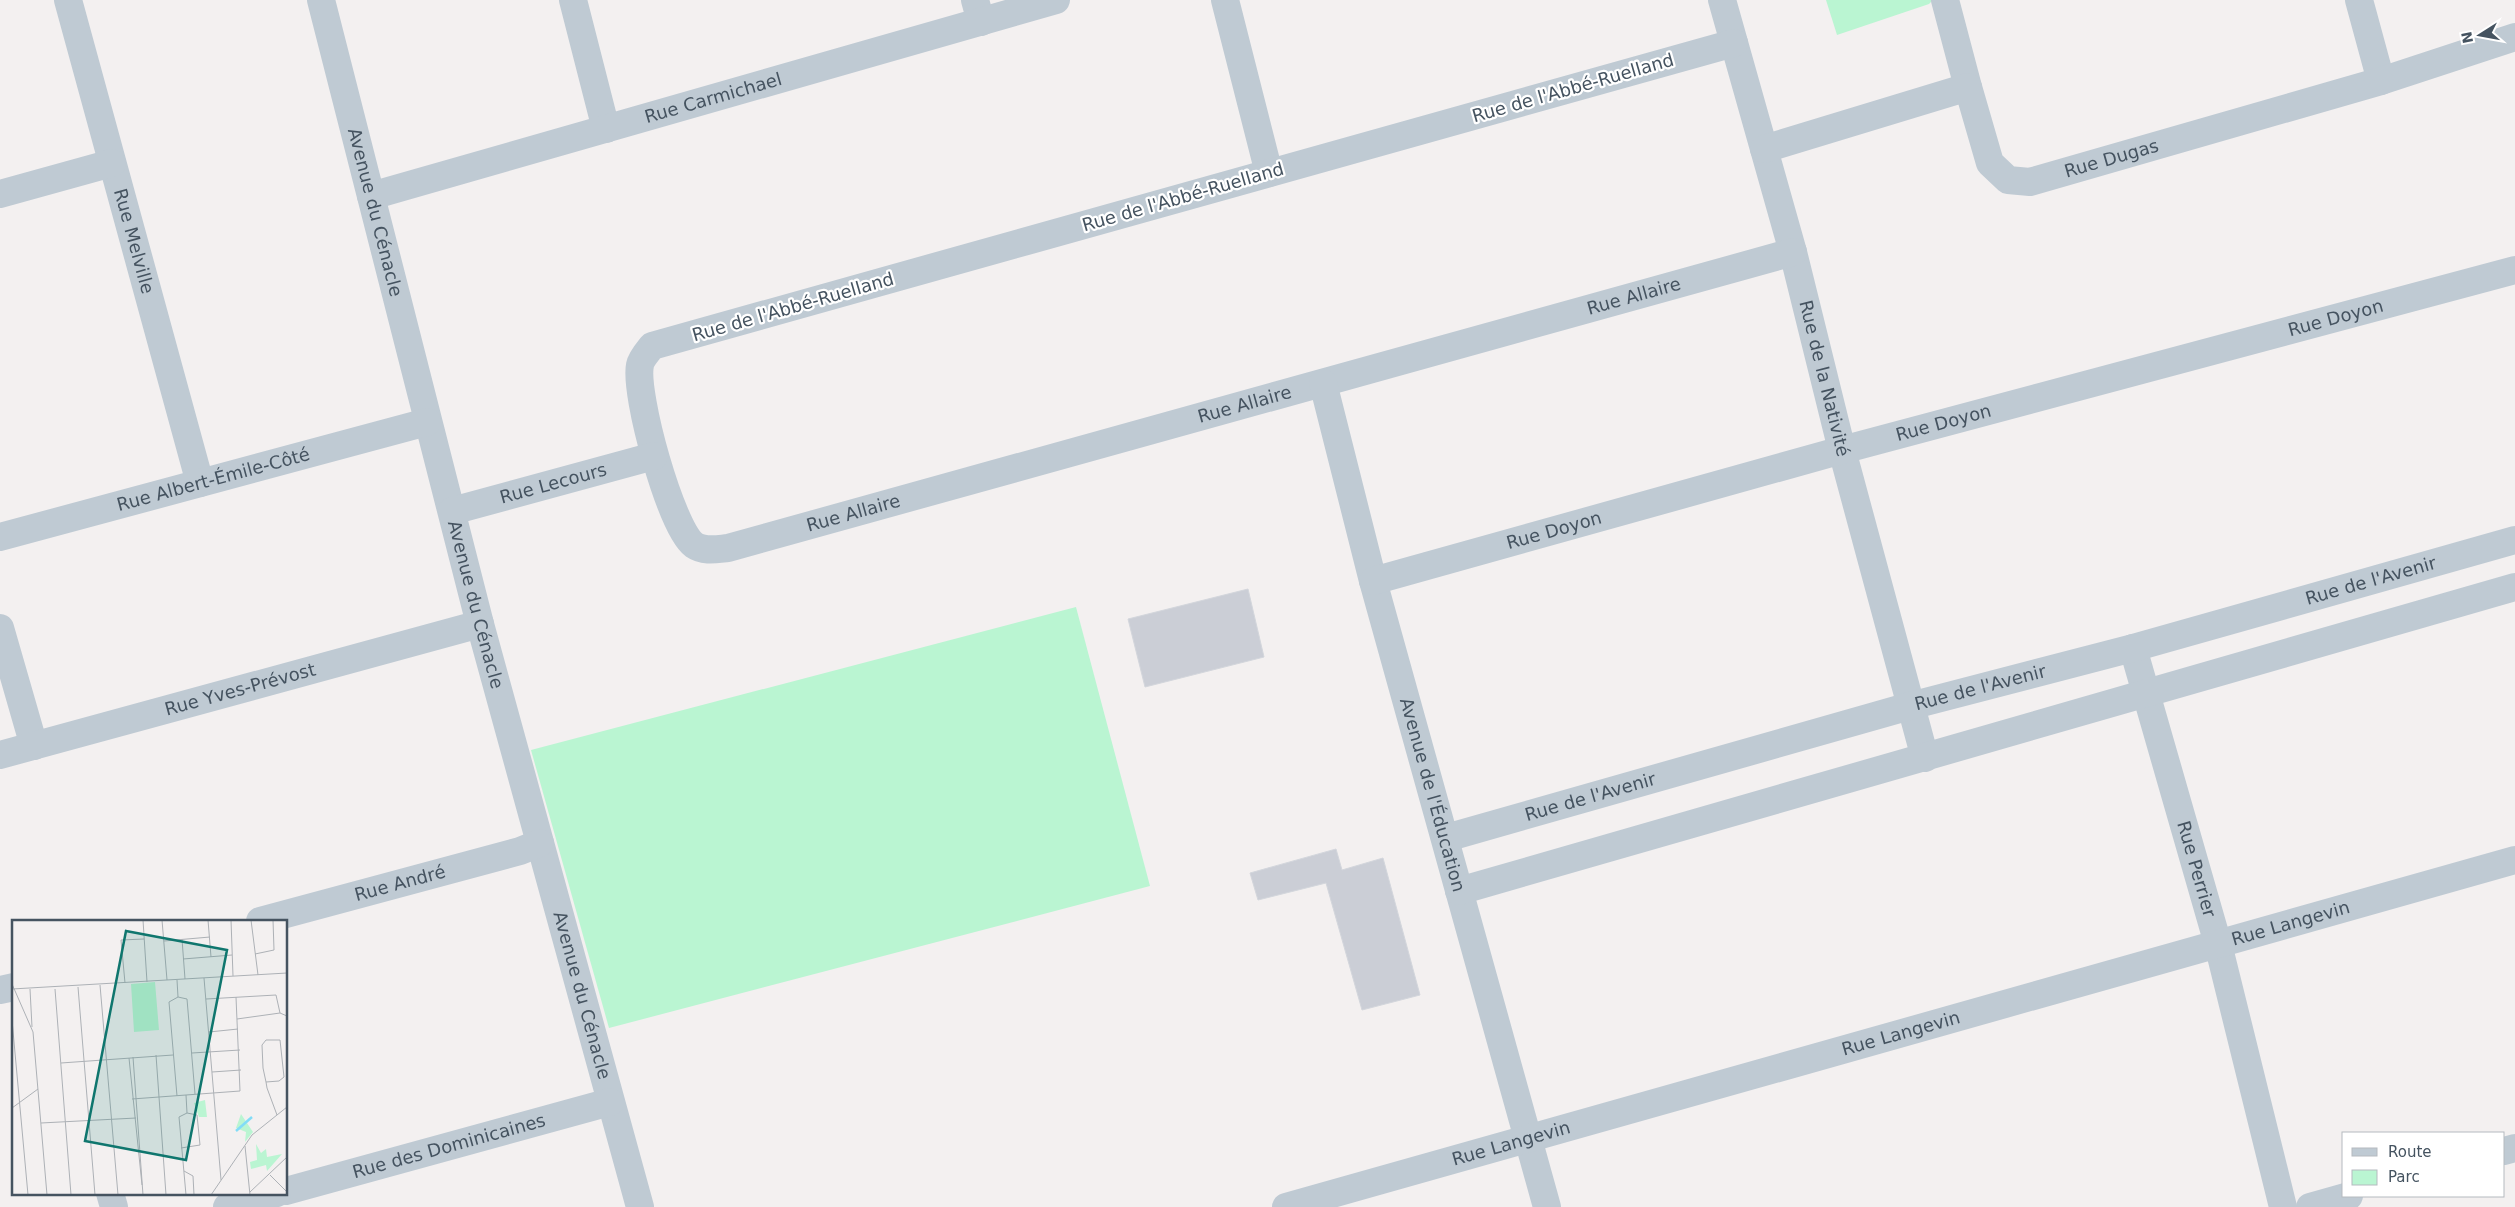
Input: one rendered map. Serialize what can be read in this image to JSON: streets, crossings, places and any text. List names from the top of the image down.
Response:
{
  "streets": {
    "street": [
      "Rue de l'Abbé-Ruelland",
      "Rue Carmichael",
      "Rue Dugas",
      "Avenue du Cénacle",
      "Rue Melville",
      "Rue Allaire",
      "Rue Doyon",
      "Rue de la Nativité",
      "Rue Albert-Émile-Côté",
      "Rue Lecours",
      "Rue de l'Avenir",
      "Rue Yves-Prévost",
      "Avenue de l'Éducation",
      "Rue Perrier",
      "Rue André",
      "Rue Langevin",
      "Rue des Dominicaines"
    ]
  },
  "crossings": [
    ["Rue de l'Abbé-Ruelland", "Rue Allaire"],
    ["Rue de l'Abbé-Ruelland", "Rue de la Nativité"],
    ["Rue de l'Abbé-Ruelland", "Rue Lecours"],
    ["Rue Carmichael", "Avenue du Cénacle"],
    ["Avenue du Cénacle", "Rue Albert-Émile-Côté"],
    ["Avenue du Cénacle", "Rue Lecours"],
    ["Avenue du Cénacle", "Rue Yves-Prévost"],
    ["Avenue du Cénacle", "Rue André"],
    ["Avenue du Cénacle", "Rue des Dominicaines"],
    ["Rue Melville", "Rue Albert-Émile-Côté"],
    ["Rue Allaire", "Rue de la Nativité"],
    ["Rue Allaire", "Rue Lecours"],
    ["Rue Allaire", "Avenue de l'Éducation"],
    ["Rue Doyon", "Rue de la Nativité"],
    ["Rue Doyon", "Avenue de l'Éducation"],
    ["Rue de la Nativité", "Rue de l'Avenir"],
    ["Rue de l'Avenir", "Avenue de l'Éducation"],
    ["Rue de l'Avenir", "Rue Perrier"],
    ["Avenue de l'Éducation", "Rue Langevin"],
    ["Rue Perrier", "Rue Langevin"]
  ],
  "legend": ["Route", "Parc"],
  "north": "left"
}
